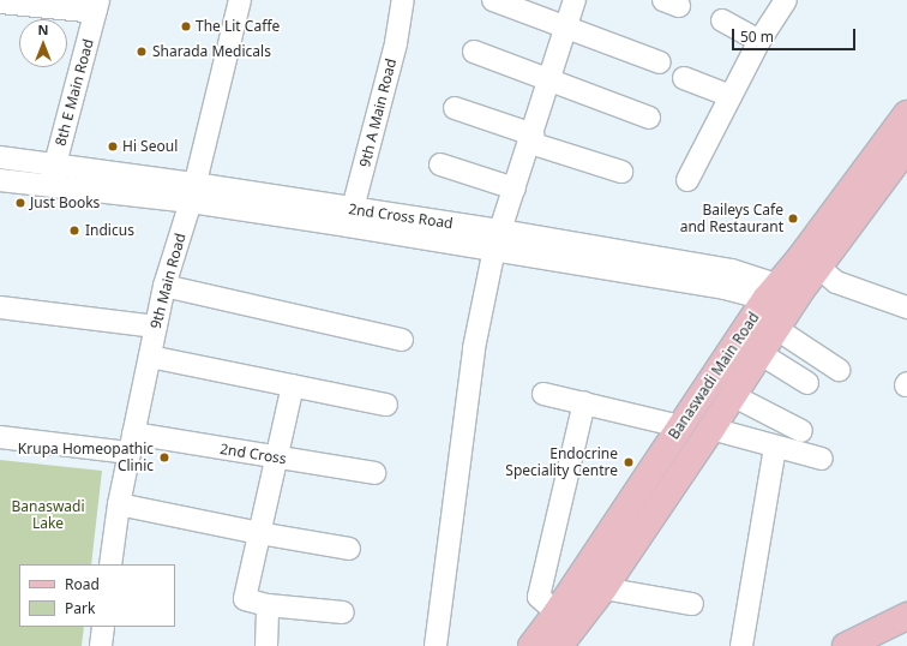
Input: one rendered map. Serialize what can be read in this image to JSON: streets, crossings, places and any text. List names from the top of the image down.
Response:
{
  "streets": {
    "main road": ["Banaswadi Main Road"],
    "street": [
      "8th E Main Road",
      "9th A Main Road",
      "2nd Cross Road",
      "9th Main Road",
      "2nd Cross"
    ]
  },
  "crossings": [
    ["8th E Main Road", "2nd Cross Road"],
    ["9th A Main Road", "2nd Cross Road"],
    ["2nd Cross Road", "9th Main Road"],
    ["2nd Cross Road", "Banaswadi Main Road"],
    ["9th Main Road", "2nd Cross"]
  ],
  "parks": ["Banaswadi Lake"],
  "places": [
    "The Lit Caffe",
    "Sharada Medicals",
    "Hi Seoul",
    "Just Books",
    "Baileys Cafe and Restaurant",
    "Indicus",
    "Krupa Homeopathic Clinic",
    "Endocrine Speciality Centre"
  ],
  "legend": ["Road", "Park"],
  "scale_bar": "50 m",
  "north": "top"
}
